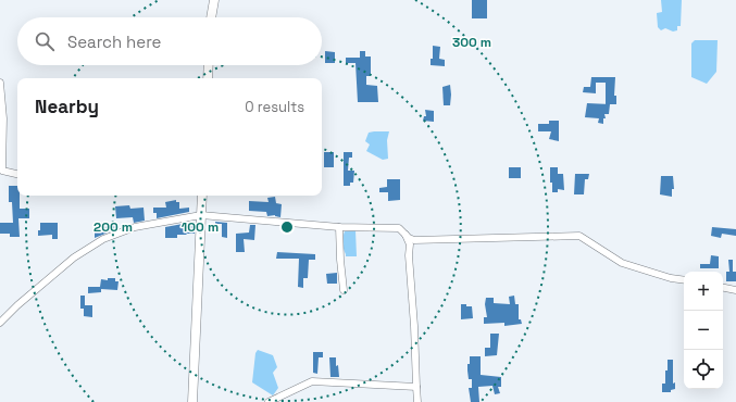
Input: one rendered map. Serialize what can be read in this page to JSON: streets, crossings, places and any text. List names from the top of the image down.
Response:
{
  "page": {
    "search": "Search here",
    "heading": ["Nearby", "0 results"],
    "map_buttons": ["+", "−"]
  },
  "rings": ["300 m", "100 m", "200 m"]
}
